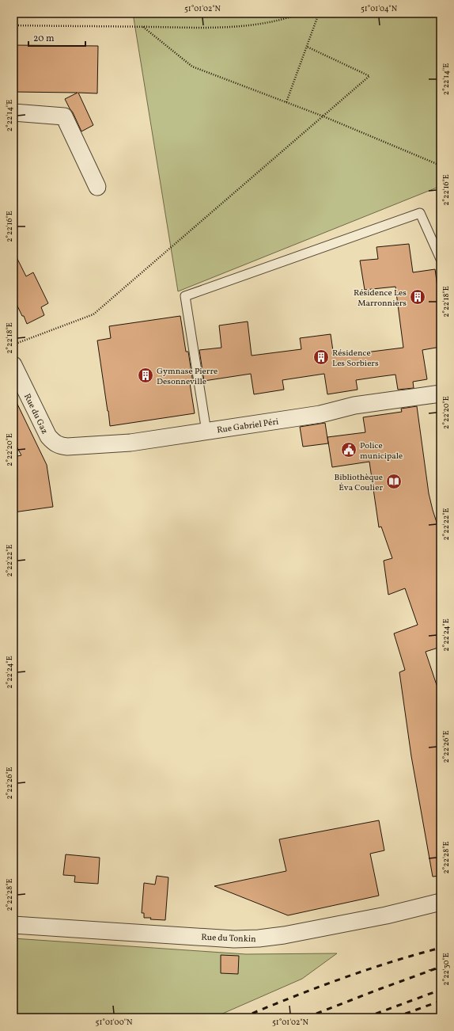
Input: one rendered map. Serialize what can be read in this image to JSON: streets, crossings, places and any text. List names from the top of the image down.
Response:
{
  "streets": {
    "street": ["Rue du Gaz", "Rue Gabriel Péri", "Rue du Tonkin"]
  },
  "crossings": [
    ["Rue du Gaz", "Rue Gabriel Péri"]
  ],
  "places": {
    "building": ["Résidence Les Marronniers", "Résidence Les Sorbiers", "Gymnase Pierre Desonneville"],
    "public building": ["Police municipale"],
    "library": ["Bibliothèque Éva Coulier"]
  },
  "scale_bar": "20 m",
  "coordinates": [
    "51°01'02\"N",
    "51°01'04\"N",
    "2°22'14\"E",
    "2°22'16\"E",
    "2°22'18\"E",
    "2°22'20\"E",
    "2°22'22\"E",
    "2°22'24\"E",
    "2°22'26\"E",
    "2°22'28\"E",
    "2°22'30\"E",
    "51°01'00\"N"
  ]
}
